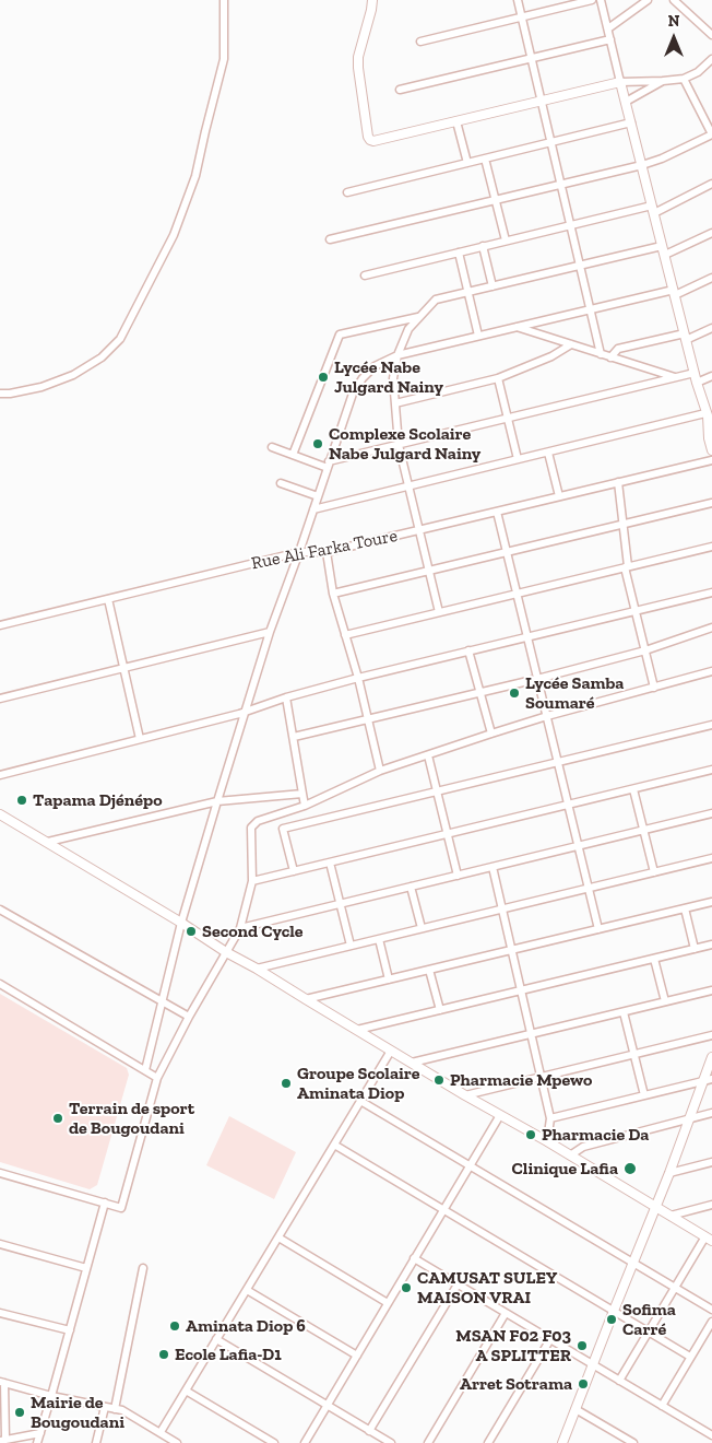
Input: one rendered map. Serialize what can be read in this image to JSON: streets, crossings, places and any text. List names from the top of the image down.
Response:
{
  "streets": {
    "street": ["Rue Ali Farka Toure"]
  },
  "places": [
    "Lycée Nabe Julgard Nainy",
    "Complexe Scolaire Nabe Julgard Nainy",
    "Lycée Samba Soumaré",
    "Tapama Djénépo",
    "Second Cycle",
    "Pharmacie Mpewo",
    "Groupe Scolaire Aminata Diop",
    "Terrain de sport de Bougoudani",
    "Pharmacie Da",
    "Clinique Lafia",
    "CAMUSAT SULEY MAISON VRAI",
    "Sofima Carré",
    "Aminata Diop 6",
    "MSAN F02 F03 A SPLITTER",
    "Ecole Lafia-D1",
    "Arret Sotrama",
    "Mairie de Bougoudani"
  ],
  "north": "top"
}
